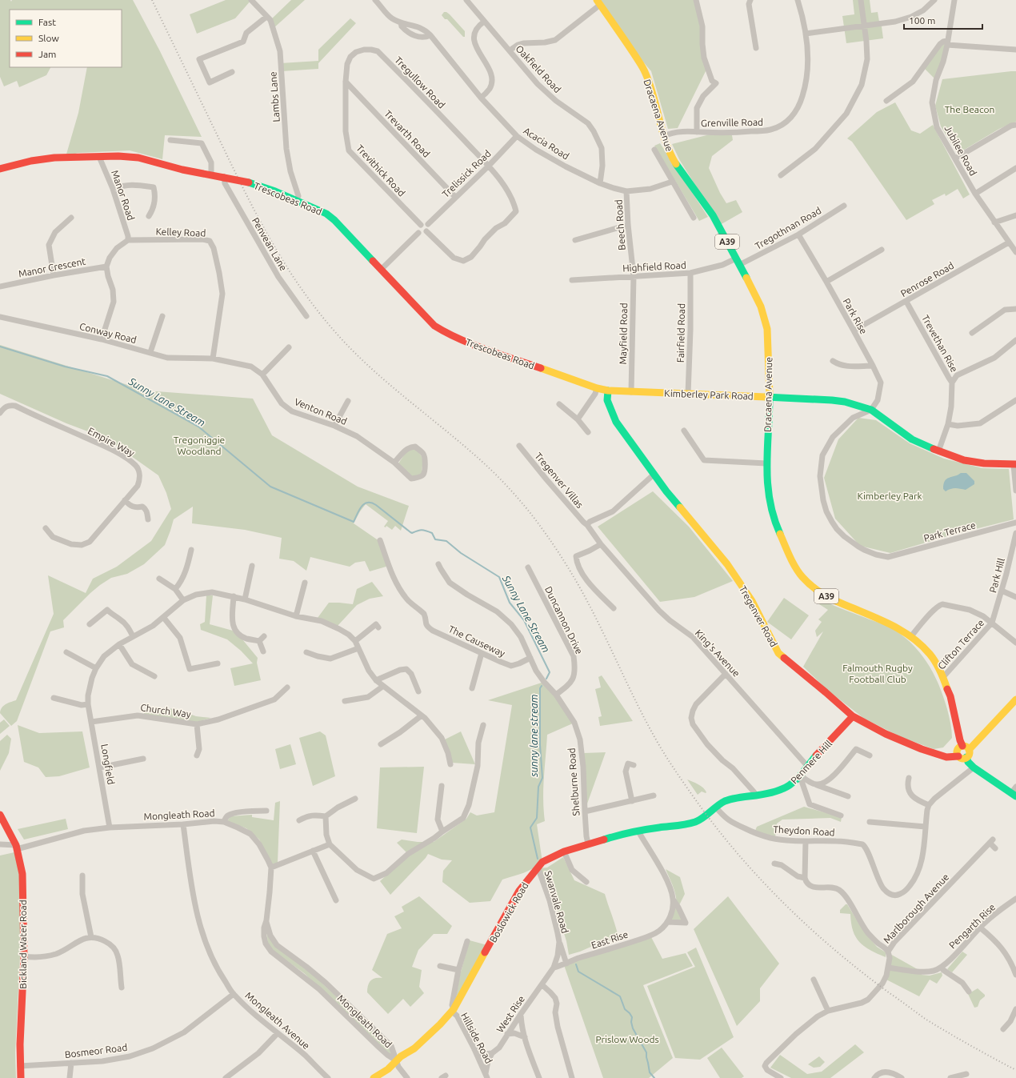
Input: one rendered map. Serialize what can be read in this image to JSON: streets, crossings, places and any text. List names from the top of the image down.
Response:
{
  "streets": {
    "street": [
      "Oakfield Road",
      "Tregullow Road",
      "Lambs Lane",
      "Dracaena Avenue",
      "Grenville Road",
      "Trevarth Road",
      "Acacia Road",
      "Jubilee Road",
      "Trevithick Road",
      "Trelissick Road",
      "Manor Road",
      "Trescobeas Road",
      "Beech Road",
      "Tregothnan Road",
      "Kelley Road",
      "A39",
      "Penvean Lane",
      "Highfield Road",
      "Manor Crescent",
      "Penrose Road",
      "Park Rise",
      "Conway Road",
      "Fairfield Road",
      "Mayfield Road",
      "Trevethan Rise",
      "Kimberley Park Road",
      "Venton Road",
      "Empire Way",
      "Tregenver Villas",
      "Park Terrace",
      "Park Hill",
      "Tregenver Road",
      "Duncannon Drive",
      "The Causeway",
      "Clifton Terrace",
      "King's Avenue",
      "Church Way",
      "Penmere Hill",
      "Longfield",
      "Shelburne Road",
      "Mongleath Road",
      "Theydon Road",
      "Swanvale Road",
      "Marlborough Avenue",
      "Boslowick Road",
      "Pengarth Rise",
      "East Rise",
      "Bickland Water Road",
      "West Rise",
      "Mongleath Avenue",
      "Hillside Road",
      "Bosmeor Road"
    ]
  },
  "crossings": [
    ["Oakfield Road", "Acacia Road"],
    ["Tregullow Road", "Trevarth Road"],
    ["Tregullow Road", "Trevithick Road"],
    ["Tregullow Road", "Trelissick Road"],
    ["Lambs Lane", "Trescobeas Road"],
    ["Dracaena Avenue", "Grenville Road"],
    ["Dracaena Avenue", "Tregothnan Road"],
    ["Dracaena Avenue", "Highfield Road"],
    ["Dracaena Avenue", "Kimberley Park Road"],
    ["Dracaena Avenue", "Tregenver Road"],
    ["Dracaena Avenue", "Clifton Terrace"],
    ["Trevarth Road", "Trevithick Road"],
    ["Trevarth Road", "Trelissick Road"],
    ["Acacia Road", "Trelissick Road"],
    ["Acacia Road", "Beech Road"],
    ["Jubilee Road", "Penrose Road"],
    ["Trevithick Road", "Trelissick Road"],
    ["Manor Road", "Trescobeas Road"],
    ["Manor Road", "Kelley Road"],
    ["Trescobeas Road", "Penvean Lane"],
    ["Trescobeas Road", "Kimberley Park Road"],
    ["Beech Road", "Highfield Road"],
    ["Beech Road", "Mayfield Road"],
    ["Tregothnan Road", "Highfield Road"],
    ["Tregothnan Road", "Park Rise"],
    ["Kelley Road", "Conway Road"],
    ["Kelley Road", "Venton Road"],
    ["Highfield Road", "Fairfield Road"],
    ["Highfield Road", "Mayfield Road"],
    ["Penrose Road", "Park Rise"],
    ["Penrose Road", "Trevethan Rise"],
    ["Park Rise", "Kimberley Park Road"],
    ["Park Rise", "Park Terrace"],
    ["Conway Road", "Venton Road"],
    ["Fairfield Road", "Kimberley Park Road"],
    ["Mayfield Road", "Kimberley Park Road"],
    ["Trevethan Rise", "Kimberley Park Road"],
    ["Kimberley Park Road", "Park Terrace"],
    ["Kimberley Park Road", "Tregenver Road"],
    ["Tregenver Villas", "King's Avenue"],
    ["Park Hill", "Clifton Terrace"],
    ["Tregenver Road", "Penmere Hill"],
    ["Duncannon Drive", "Shelburne Road"],
    ["The Causeway", "Shelburne Road"],
    ["King's Avenue", "Penmere Hill"],
    ["Church Way", "Longfield"],
    ["Penmere Hill", "Theydon Road"],
    ["Penmere Hill", "Boslowick Road"],
    ["Longfield", "Mongleath Road"],
    ["Shelburne Road", "Boslowick Road"],
    ["Mongleath Road", "Boslowick Road"],
    ["Mongleath Road", "Bickland Water Road"],
    ["Mongleath Road", "Mongleath Avenue"],
    ["Swanvale Road", "Boslowick Road"],
    ["Swanvale Road", "East Rise"],
    ["Swanvale Road", "West Rise"],
    ["Boslowick Road", "Hillside Road"],
    ["East Rise", "West Rise"],
    ["Bickland Water Road", "Bosmeor Road"],
    ["West Rise", "Hillside Road"],
    ["Mongleath Avenue", "Bosmeor Road"]
  ],
  "water": ["Sunny Lane Stream", "sunny lane stream"],
  "parks": [
    "The Beacon",
    "Tregoniggie Woodland",
    "Kimberley Park",
    "Falmouth Rugby Football Club",
    "Prislow Woods"
  ],
  "legend": ["Fast", "Slow", "Jam"],
  "scale_bar": "100 m"
}
